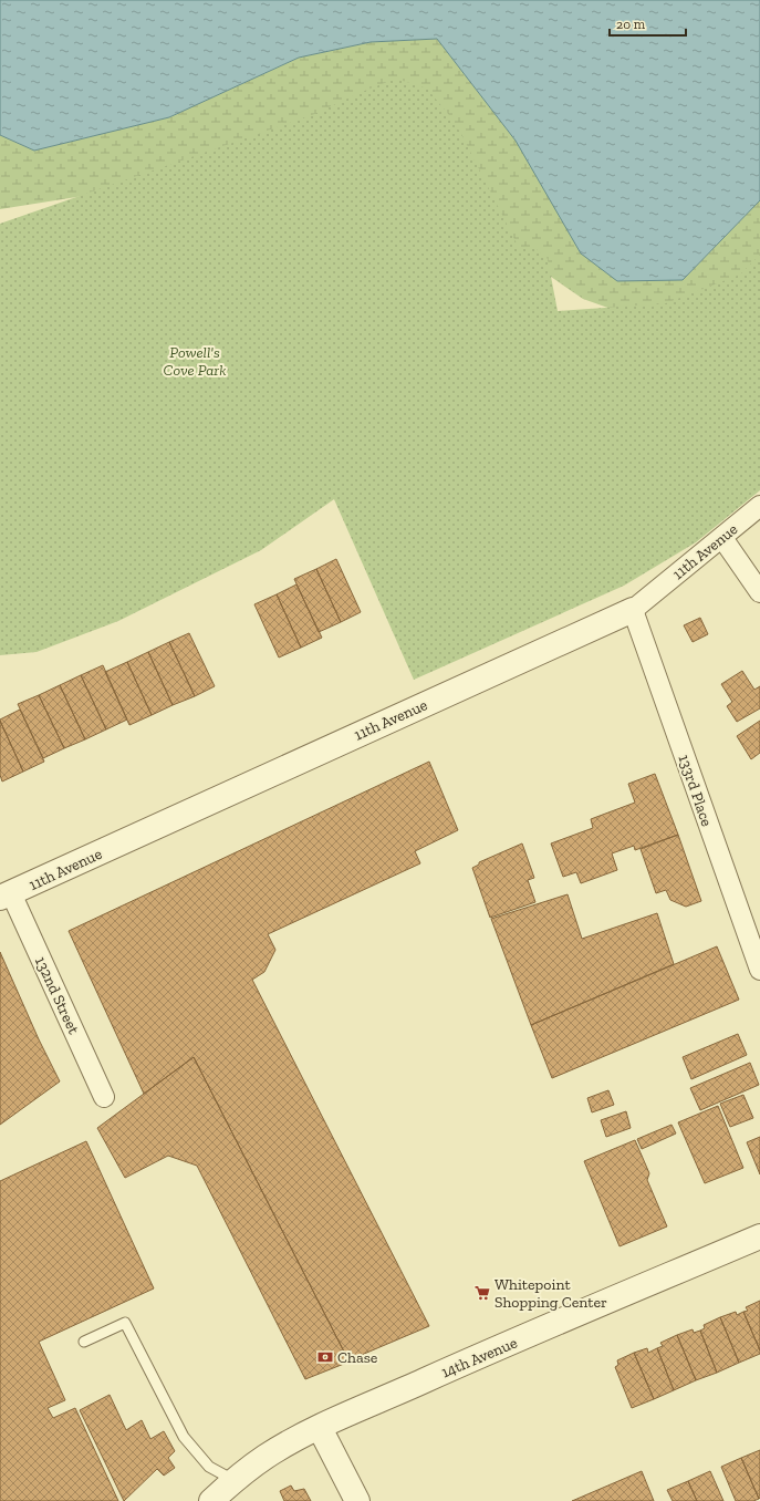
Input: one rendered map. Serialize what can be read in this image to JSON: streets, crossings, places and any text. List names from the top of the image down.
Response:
{
  "streets": {
    "street": [
      "11th Avenue",
      "133rd Place",
      "132nd Street",
      "14th Avenue"
    ]
  },
  "crossings": [
    ["11th Avenue", "133rd Place"],
    ["11th Avenue", "132nd Street"]
  ],
  "parks": ["Powell's Cove Park"],
  "places": {
    "supermarket": ["Whitepoint Shopping Center"],
    "bank": ["Chase"]
  },
  "scale_bar": "20 m"
}
